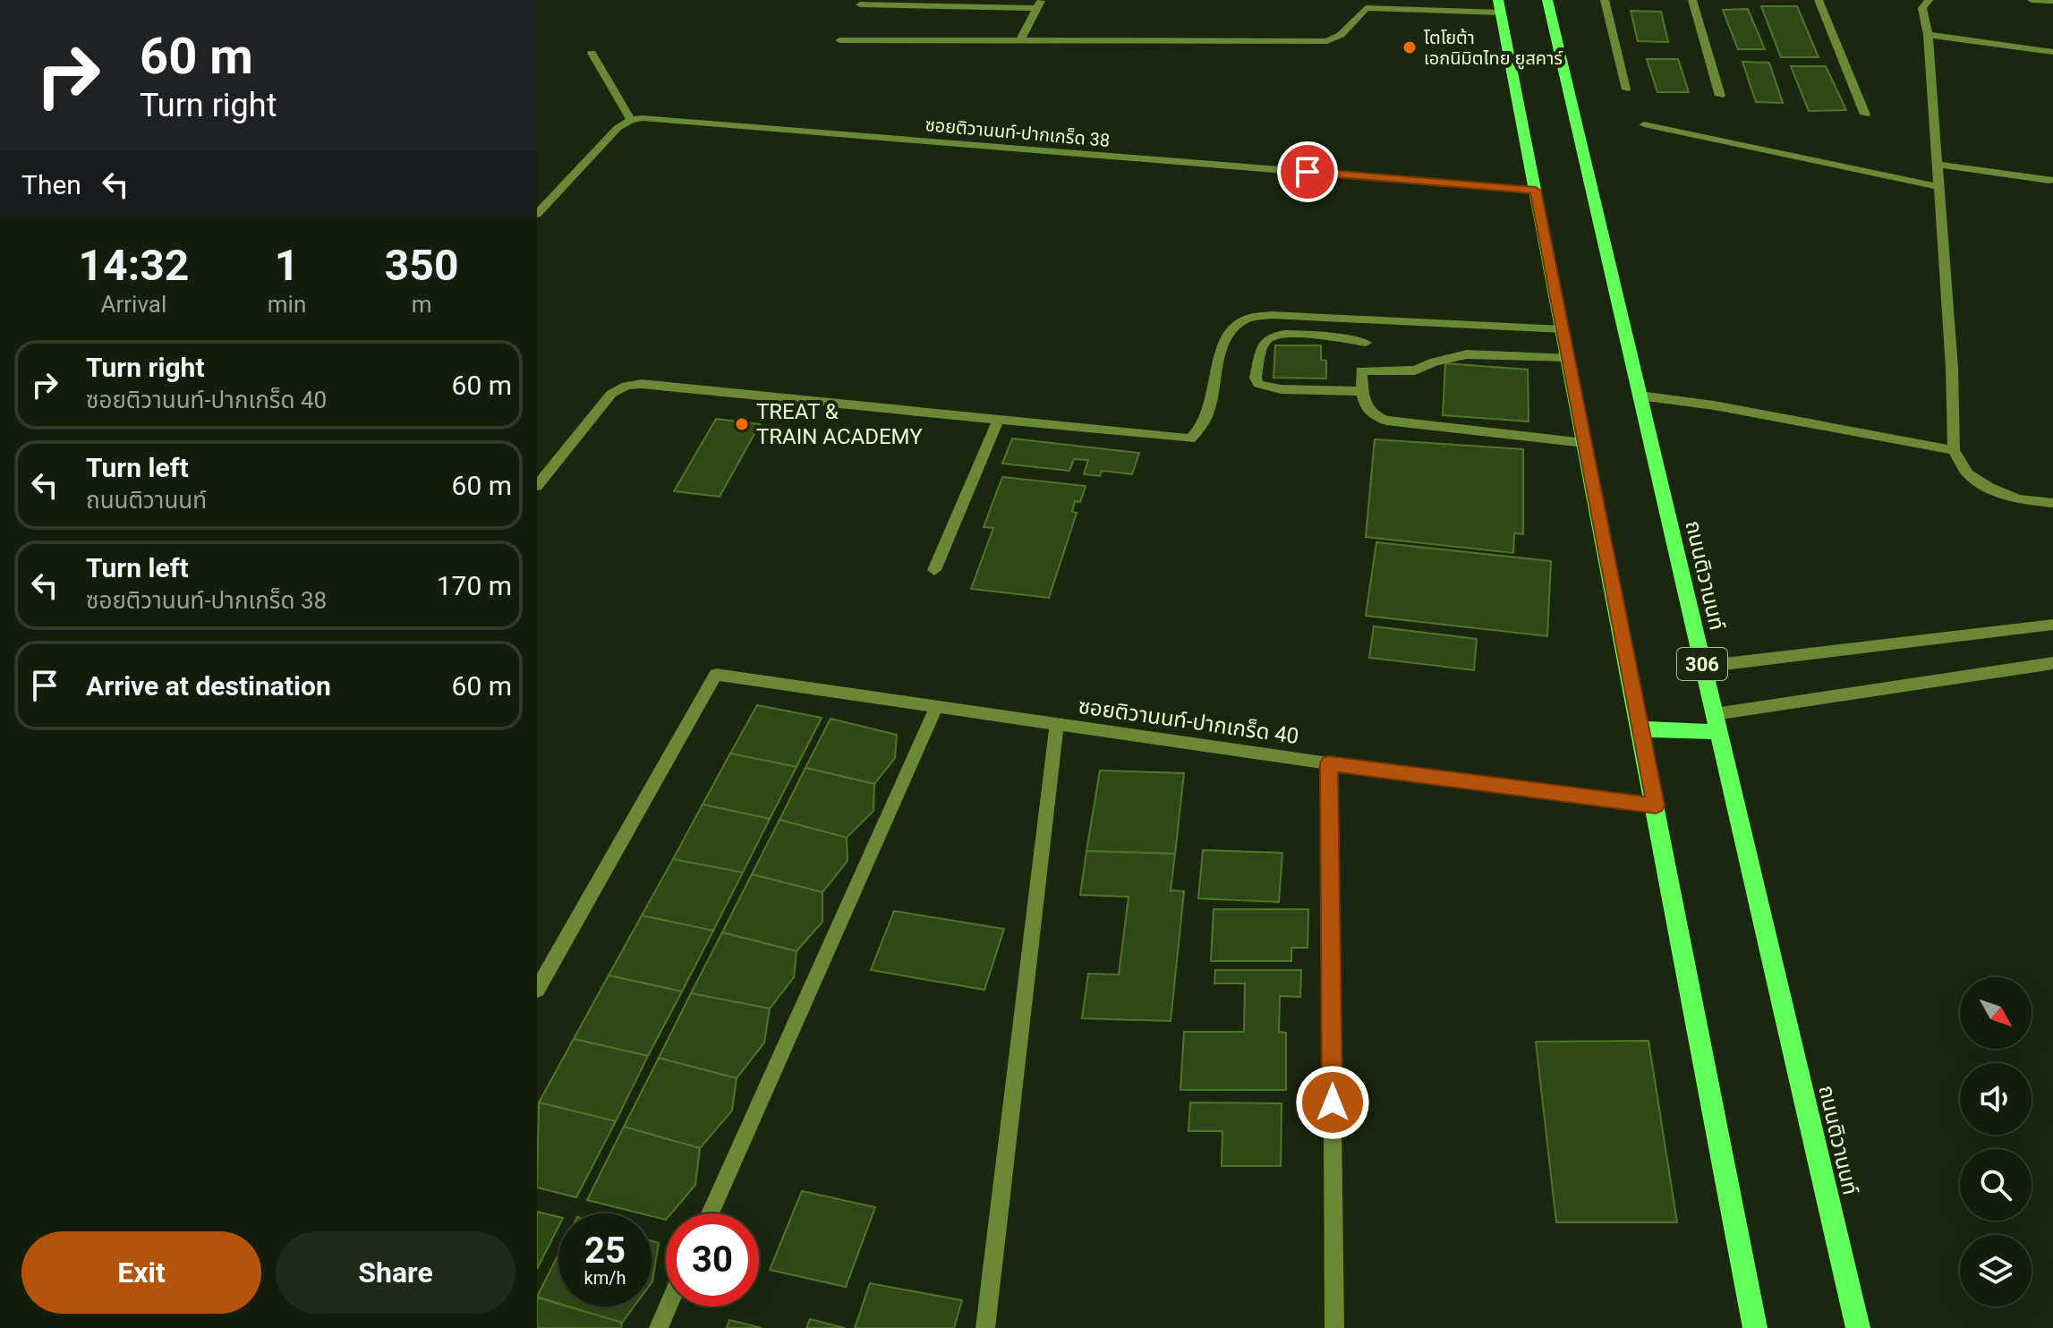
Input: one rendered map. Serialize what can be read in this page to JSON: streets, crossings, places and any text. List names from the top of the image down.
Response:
{
  "streets": {
    "main road": ["ถนนติวานนท์", "306"],
    "street": ["ซอยติวานนท์-ปากเกร็ด 38", "ซอยติวานนท์-ปากเกร็ด 40"]
  },
  "places": ["โตโยต้า เอกนิมิตไทย ยูสคาร์", "TREAT & TRAIN ACADEMY"],
  "north": "bottom right",
  "page": {
    "turn": ["60 m", "Turn right"],
    "then": "Then",
    "eta": [
      "14:32",
      "Arrival",
      "1",
      "min",
      "350",
      "m"
    ],
    "list": [
      {
        "name": "Turn right",
        "note": "ซอยติวานนท์-ปากเกร็ด 40",
        "value": "60 m"
      },
      {
        "name": "Turn left",
        "note": "ถนนติวานนท์",
        "value": "60 m"
      },
      {
        "name": "Turn left",
        "note": "ซอยติวานนท์-ปากเกร็ด 38",
        "value": "170 m"
      },
      {
        "name": "Arrive at destination",
        "value": "60 m"
      }
    ],
    "speed": "25 km/h",
    "limit": "30",
    "buttons": ["Exit", "Share"]
  }
}
